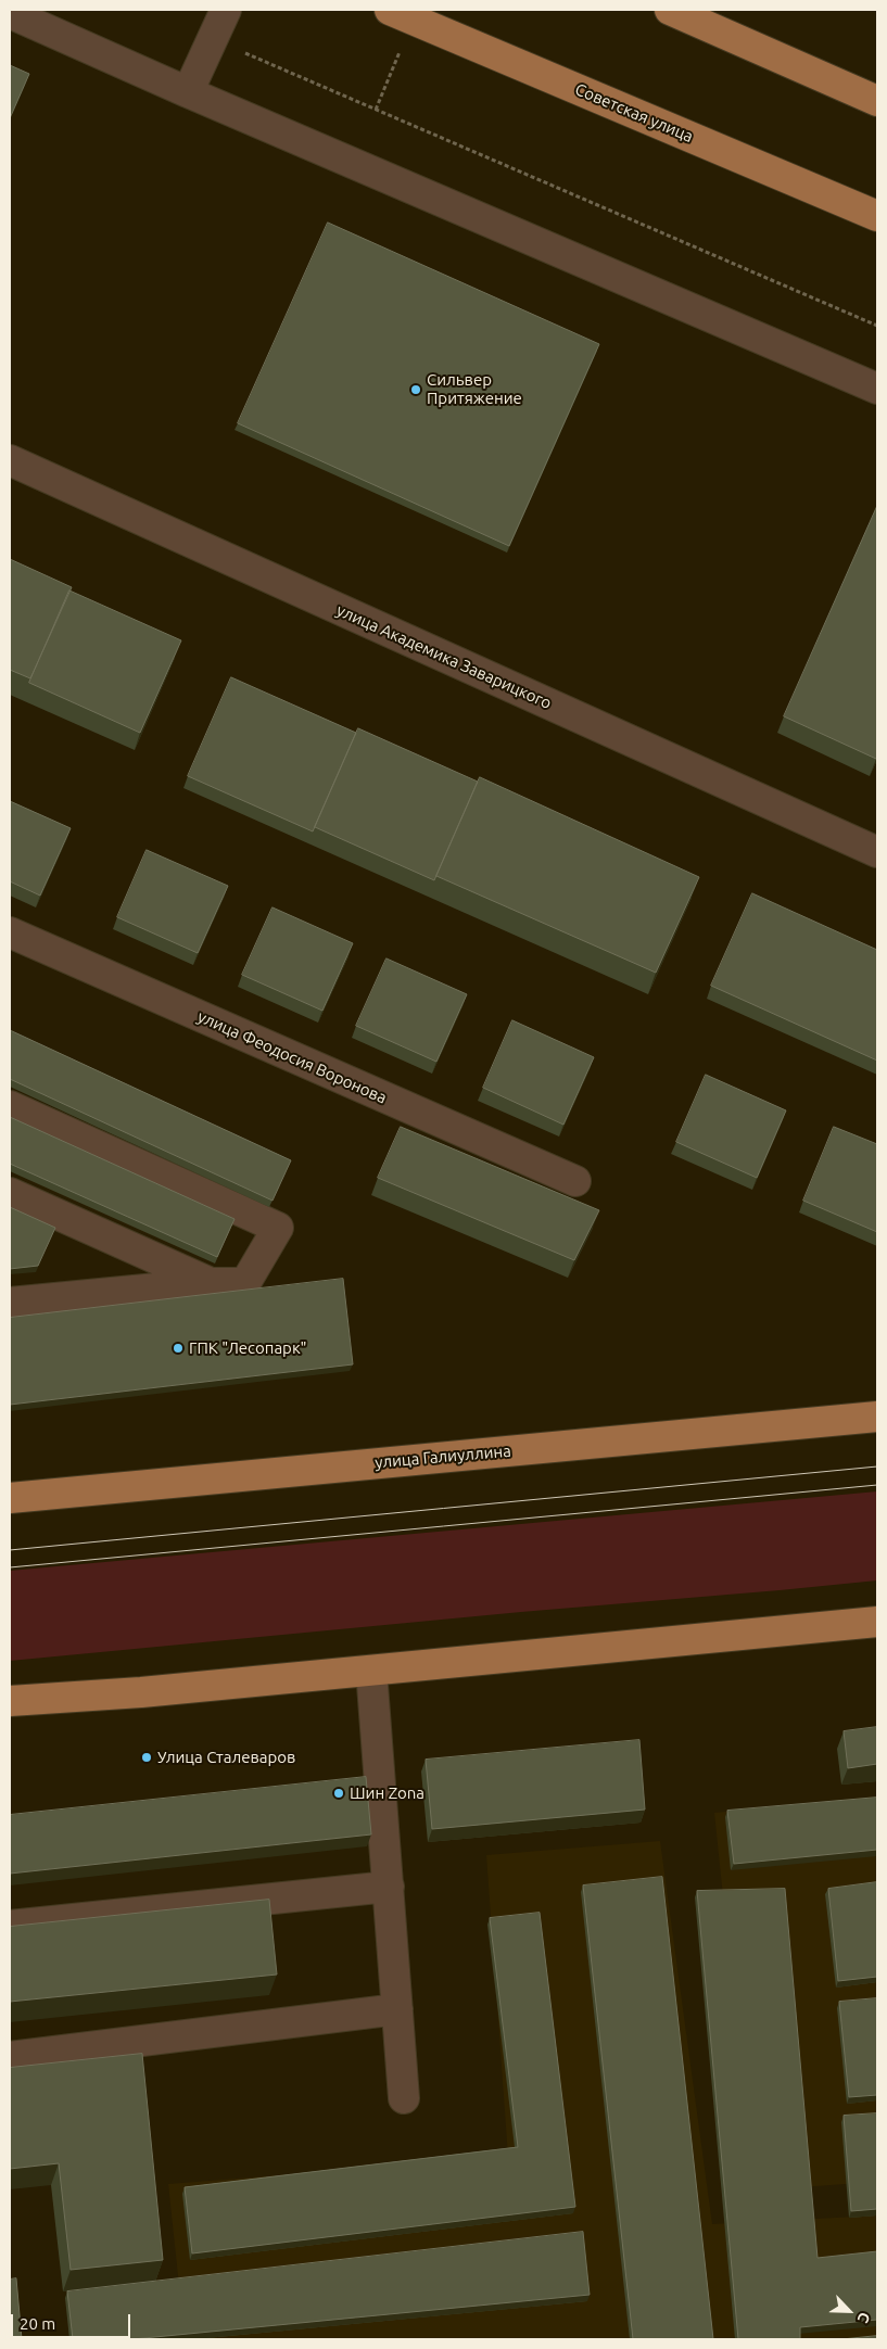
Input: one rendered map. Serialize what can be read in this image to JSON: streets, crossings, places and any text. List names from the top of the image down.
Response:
{
  "streets": {
    "main road": ["Советская улица", "улица Галиуллина"],
    "street": ["улица Академика Заварицкого", "улица Феодосия Воронова"]
  },
  "places": [
    "Сильвер Притяжение",
    "ГПК \"Лесопарк\"",
    "Улица Сталеваров",
    "Шин Zona"
  ],
  "scale_bar": "20 m",
  "north": "bottom right"
}
